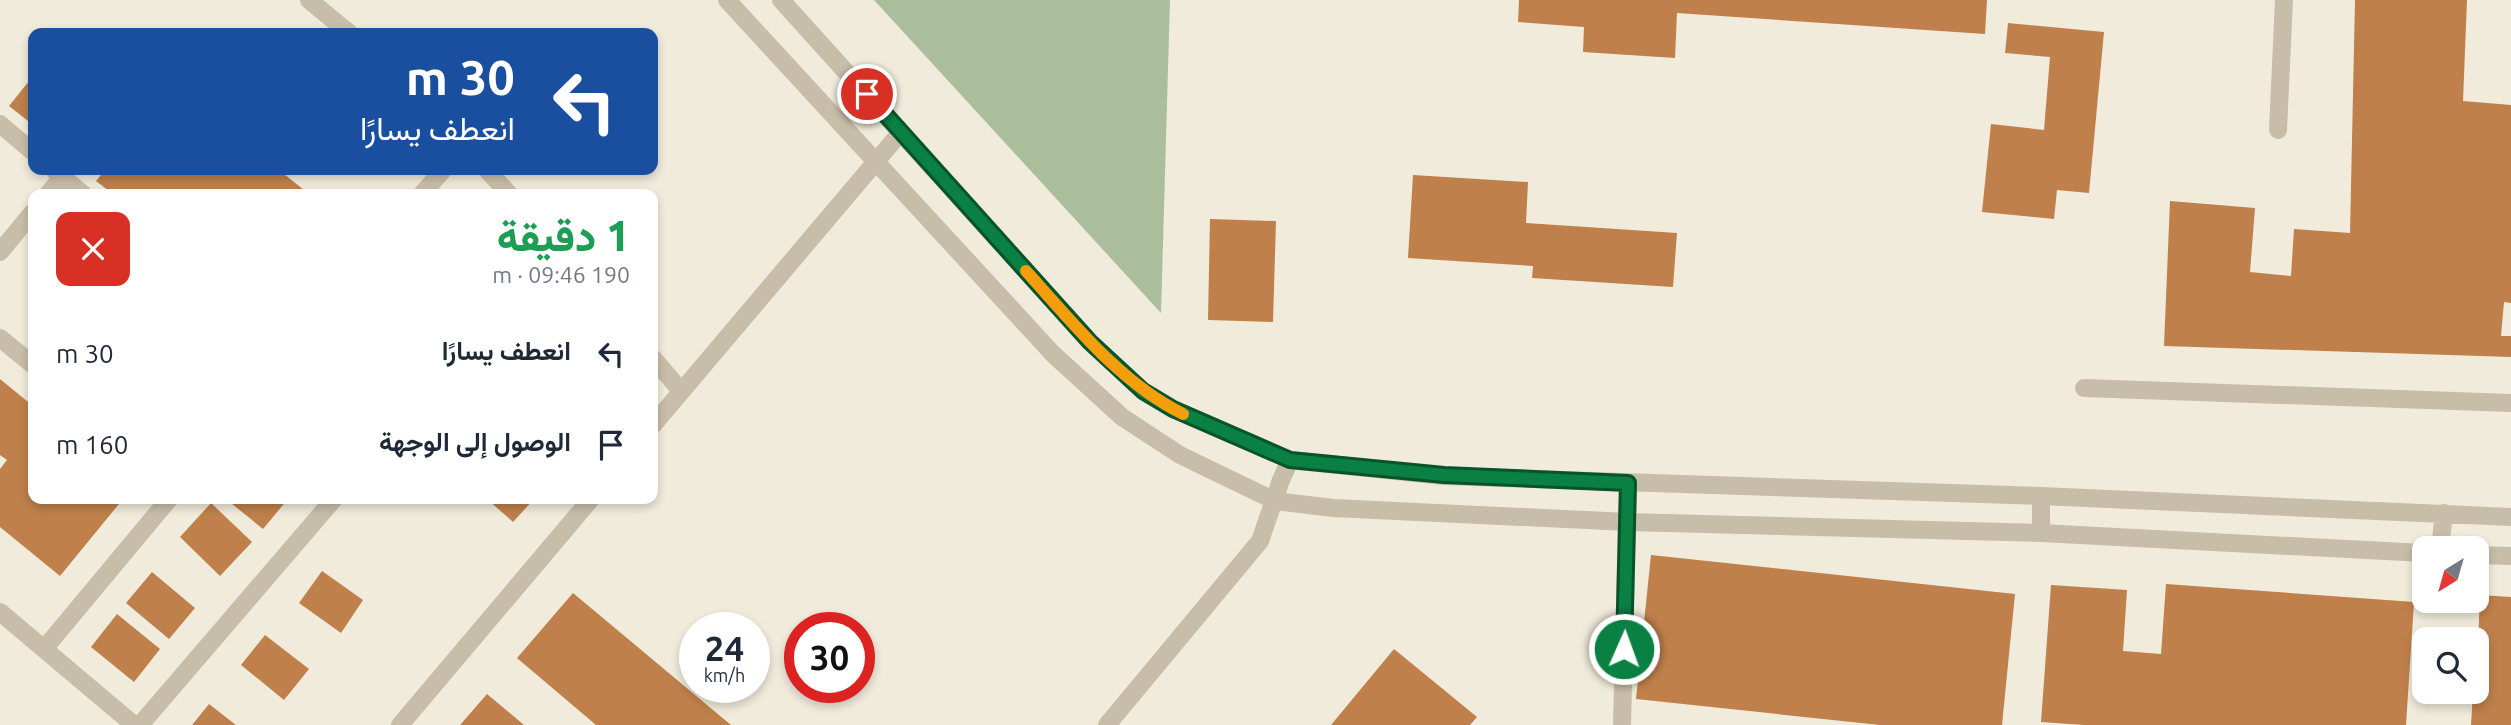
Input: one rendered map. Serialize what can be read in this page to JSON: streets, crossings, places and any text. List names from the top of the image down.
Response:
{
  "north": "bottom left",
  "page": {
    "turn": ["30 m", "انعطف يسارًا"],
    "heading": ["1 دقيقة", "190 m · 09:46"],
    "list": [
      {
        "name": "انعطف يسارًا",
        "value": "30 m"
      },
      {
        "name": "الوصول إلى الوجهة",
        "value": "160 m"
      }
    ],
    "speed": "24 km/h",
    "limit": "30"
  }
}
